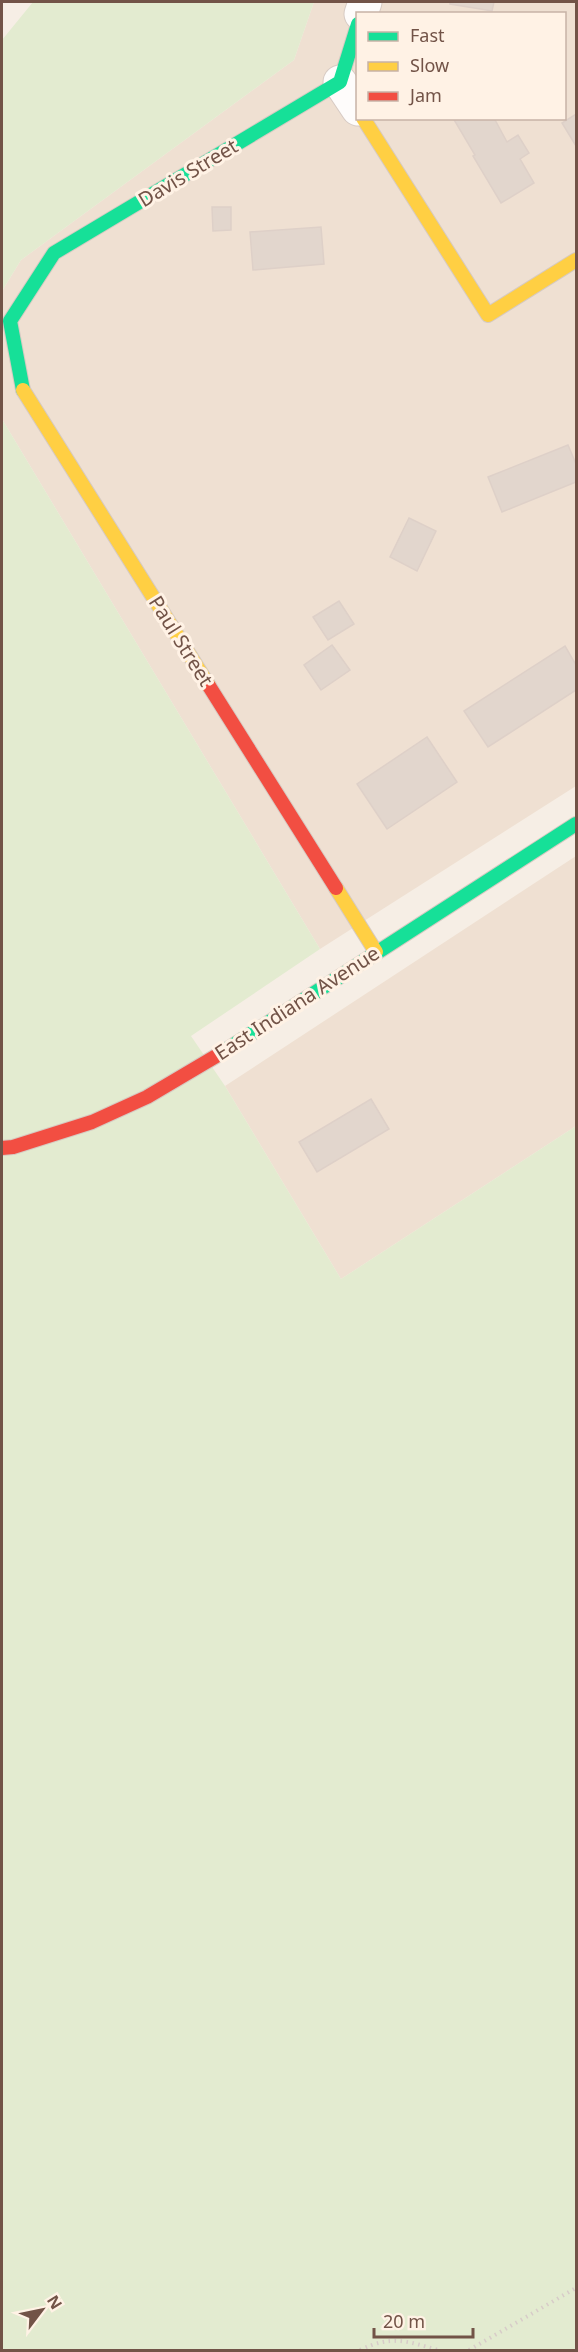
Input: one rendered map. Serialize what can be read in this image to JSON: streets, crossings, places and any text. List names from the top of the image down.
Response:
{
  "streets": {
    "street": ["Davis Street", "Paul Street", "East Indiana Avenue"]
  },
  "crossings": [
    ["Davis Street", "Paul Street"],
    ["Paul Street", "East Indiana Avenue"]
  ],
  "legend": ["Fast", "Slow", "Jam"],
  "scale_bar": "20 m",
  "north": "top right"
}
